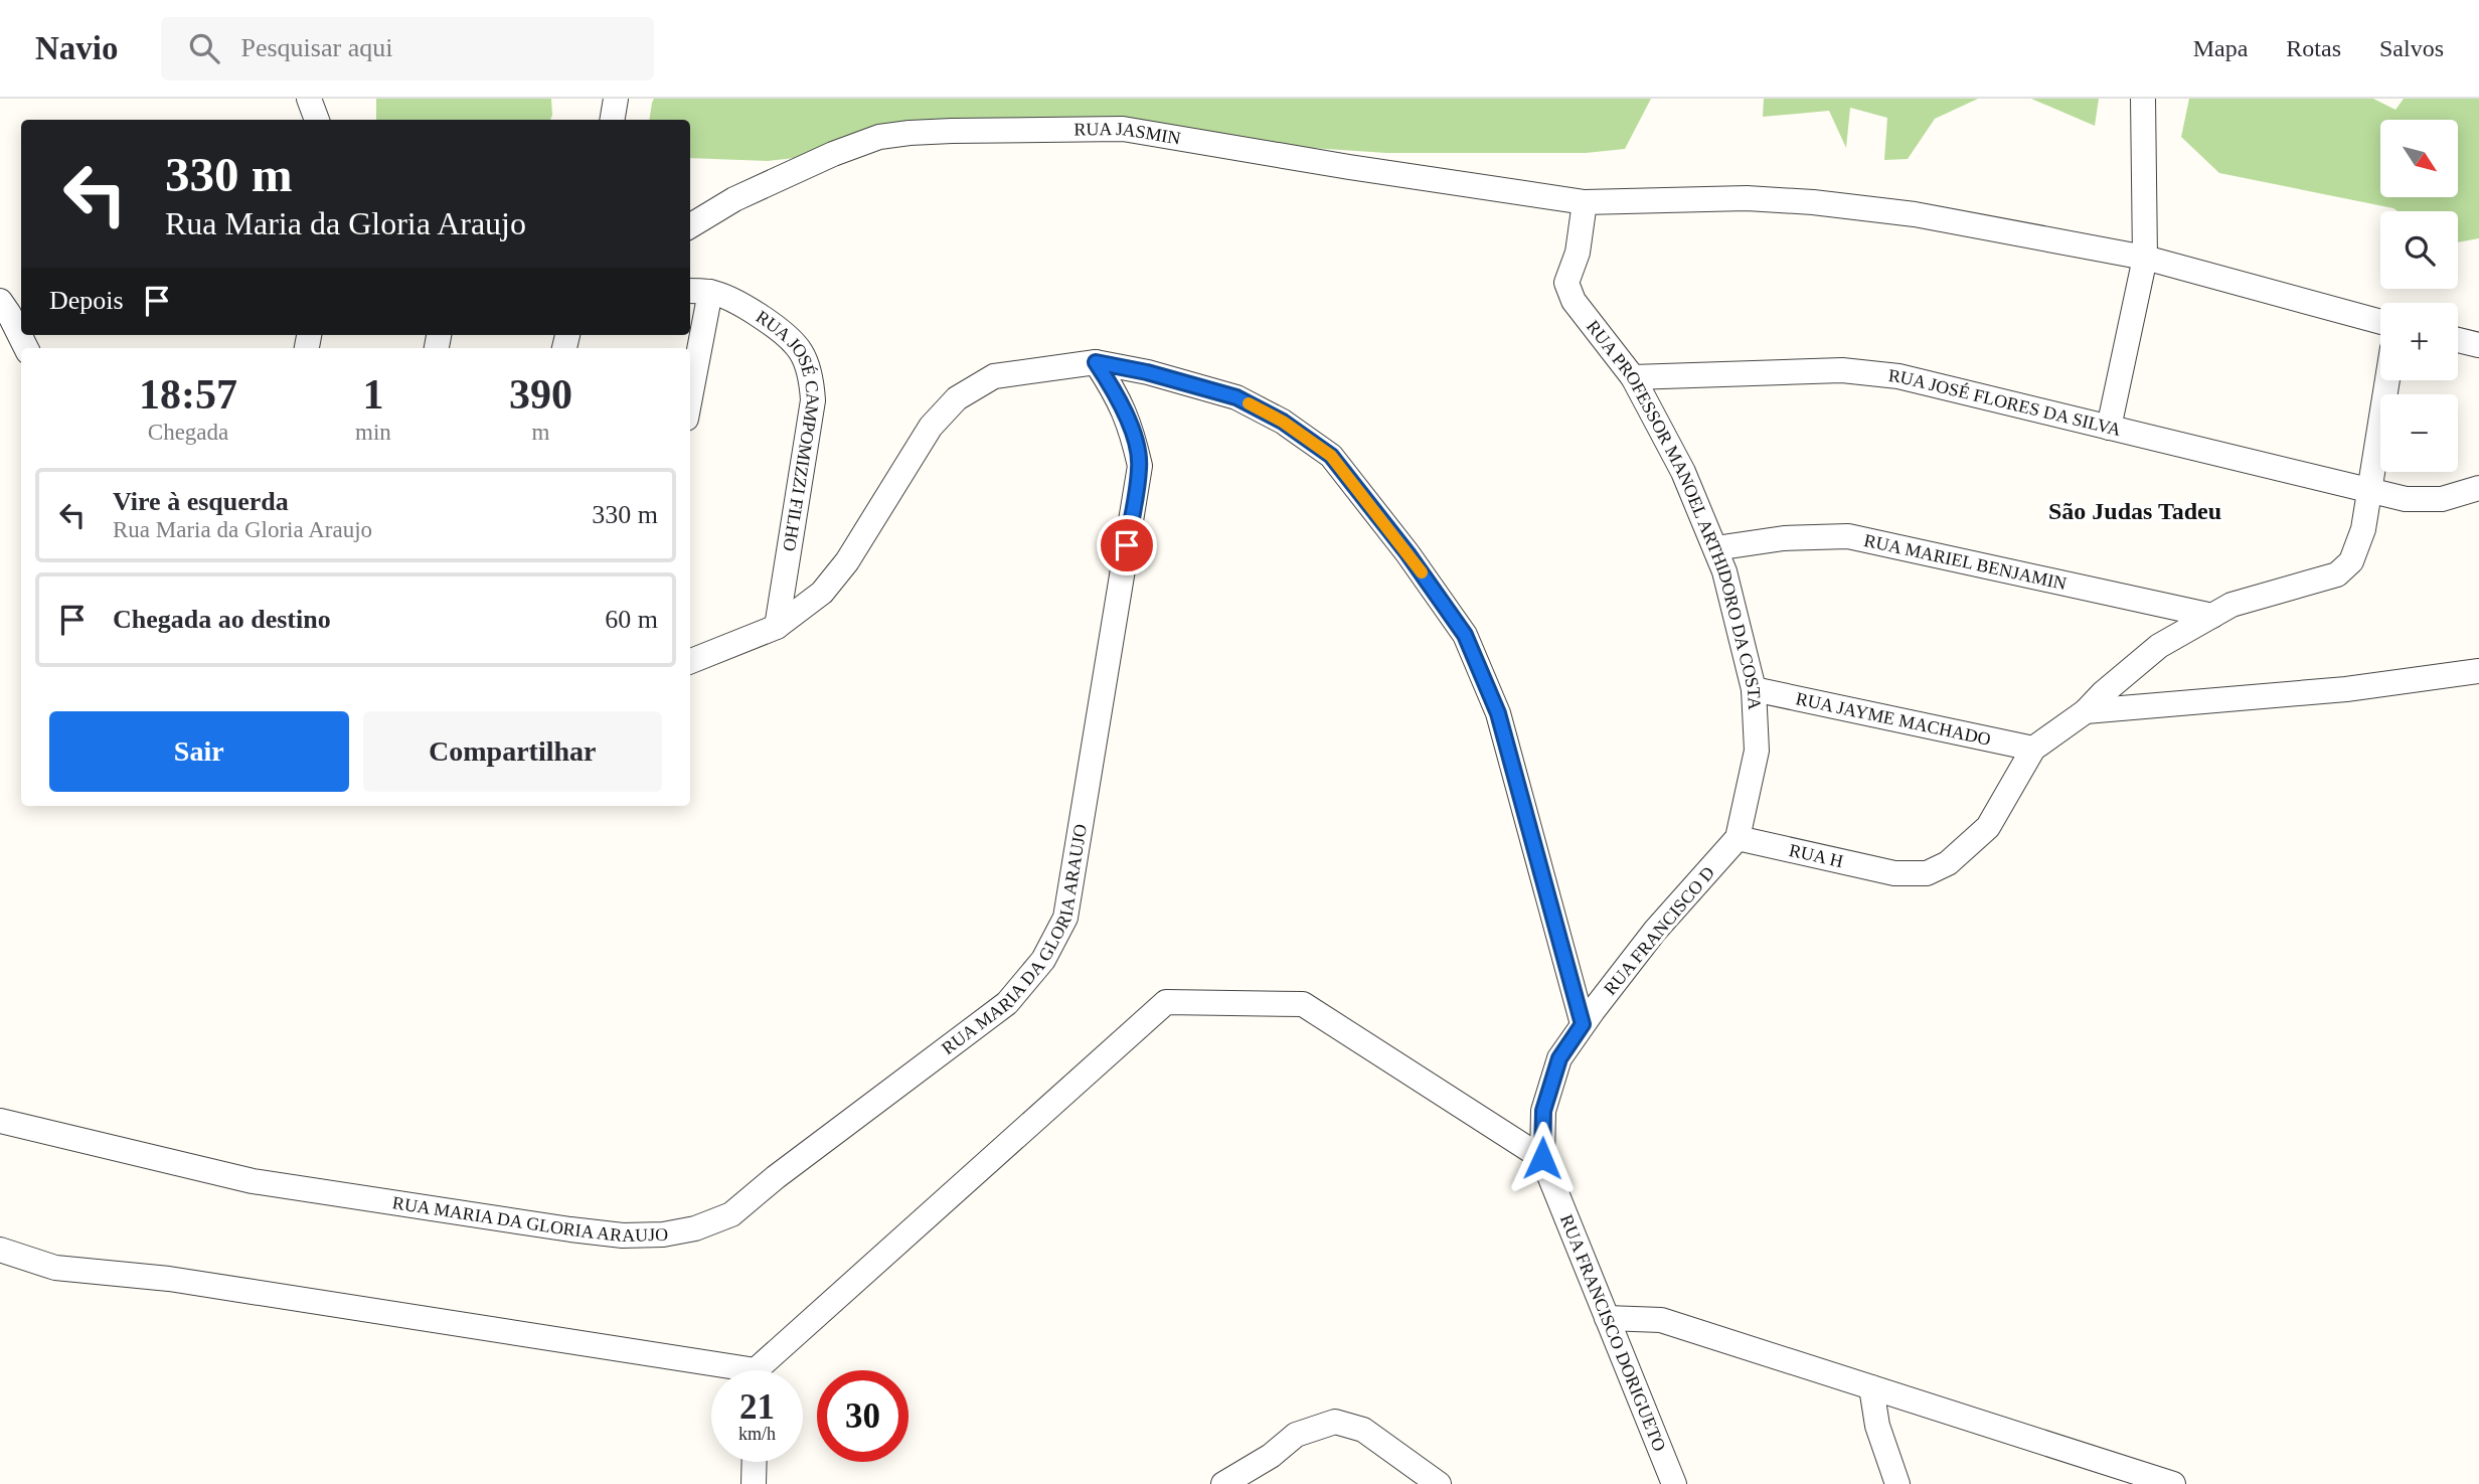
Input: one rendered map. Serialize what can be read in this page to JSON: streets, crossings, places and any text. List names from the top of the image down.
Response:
{
  "streets": {
    "street": [
      "RUA JASMIN",
      "RUA JOSÉ FLORES DA SILVA",
      "RUA JOSÉ CAMPOMIZZI FILHO",
      "RUA PROFESSOR MANOEL ARTHIDORO DA COSTA",
      "RUA MARIEL BENJAMIN",
      "RUA JAYME MACHADO",
      "RUA H",
      "RUA FRANCISCO D",
      "RUA MARIA DA GLORIA ARAUJO",
      "RUA FRANCISCO DORIGUETO"
    ]
  },
  "crossings": [
    ["RUA JASMIN", "RUA PROFESSOR MANOEL ARTHIDORO DA COSTA"],
    ["RUA JOSÉ FLORES DA SILVA", "RUA PROFESSOR MANOEL ARTHIDORO DA COSTA"],
    ["RUA PROFESSOR MANOEL ARTHIDORO DA COSTA", "RUA MARIEL BENJAMIN"],
    ["RUA PROFESSOR MANOEL ARTHIDORO DA COSTA", "RUA JAYME MACHADO"],
    ["RUA PROFESSOR MANOEL ARTHIDORO DA COSTA", "RUA H"],
    ["RUA PROFESSOR MANOEL ARTHIDORO DA COSTA", "RUA FRANCISCO D"],
    ["RUA JAYME MACHADO", "RUA H"],
    ["RUA H", "RUA FRANCISCO D"],
    ["RUA FRANCISCO D", "RUA FRANCISCO DORIGUETO"]
  ],
  "districts": ["São Judas Tadeu"],
  "north": "bottom right",
  "page": {
    "header": "Navio",
    "search": "Pesquisar aqui",
    "nav": ["Mapa", "Rotas", "Salvos"],
    "map_buttons": ["+", "−"],
    "turn": ["330 m", "Rua Maria da Gloria Araujo"],
    "then": "Depois",
    "eta": [
      "18:57",
      "Chegada",
      "1",
      "min",
      "390",
      "m"
    ],
    "list": [
      {
        "name": "Vire à esquerda",
        "note": "Rua Maria da Gloria Araujo",
        "value": "330 m"
      },
      {
        "name": "Chegada ao destino",
        "value": "60 m"
      }
    ],
    "buttons": ["Sair", "Compartilhar"],
    "speed": "21 km/h",
    "limit": "30"
  }
}
